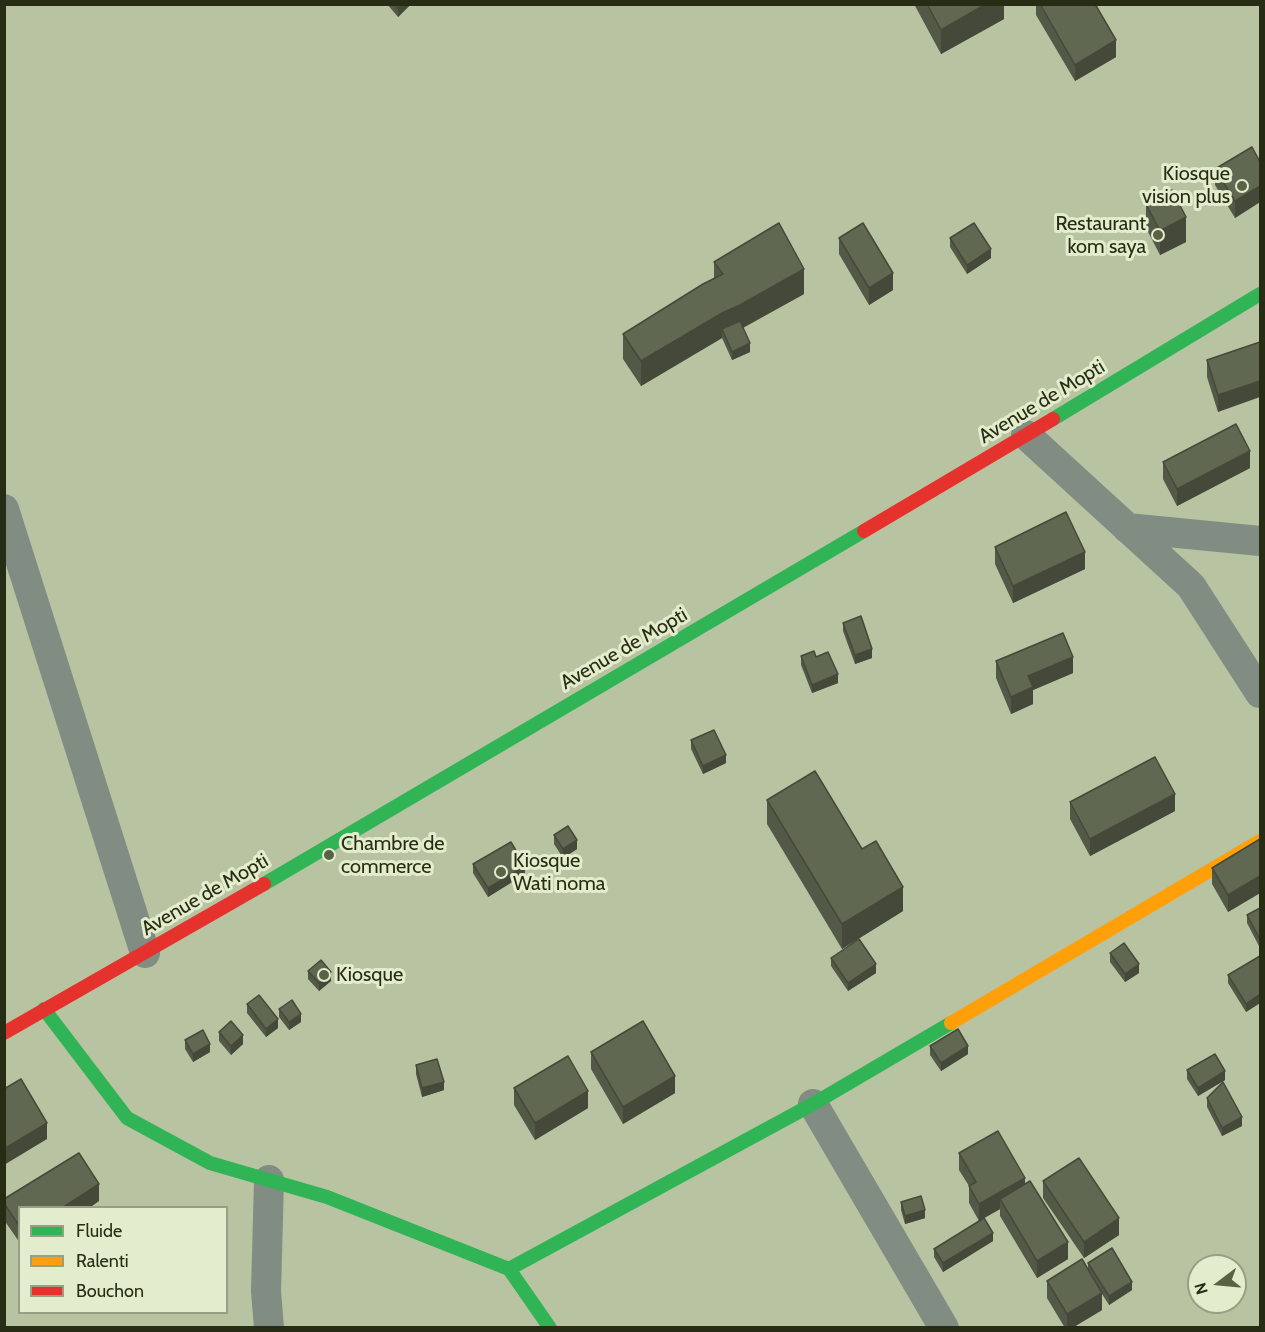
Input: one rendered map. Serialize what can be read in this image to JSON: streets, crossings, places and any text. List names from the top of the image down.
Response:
{
  "streets": {
    "street": ["Avenue de Mopti"]
  },
  "places": [
    "Kiosque vision plus",
    "Restaurant kom saya",
    "Chambre de commerce",
    "Kiosque Wati noma",
    "Kiosque"
  ],
  "legend": ["Fluide", "Ralenti", "Bouchon"],
  "north": "left"
}
